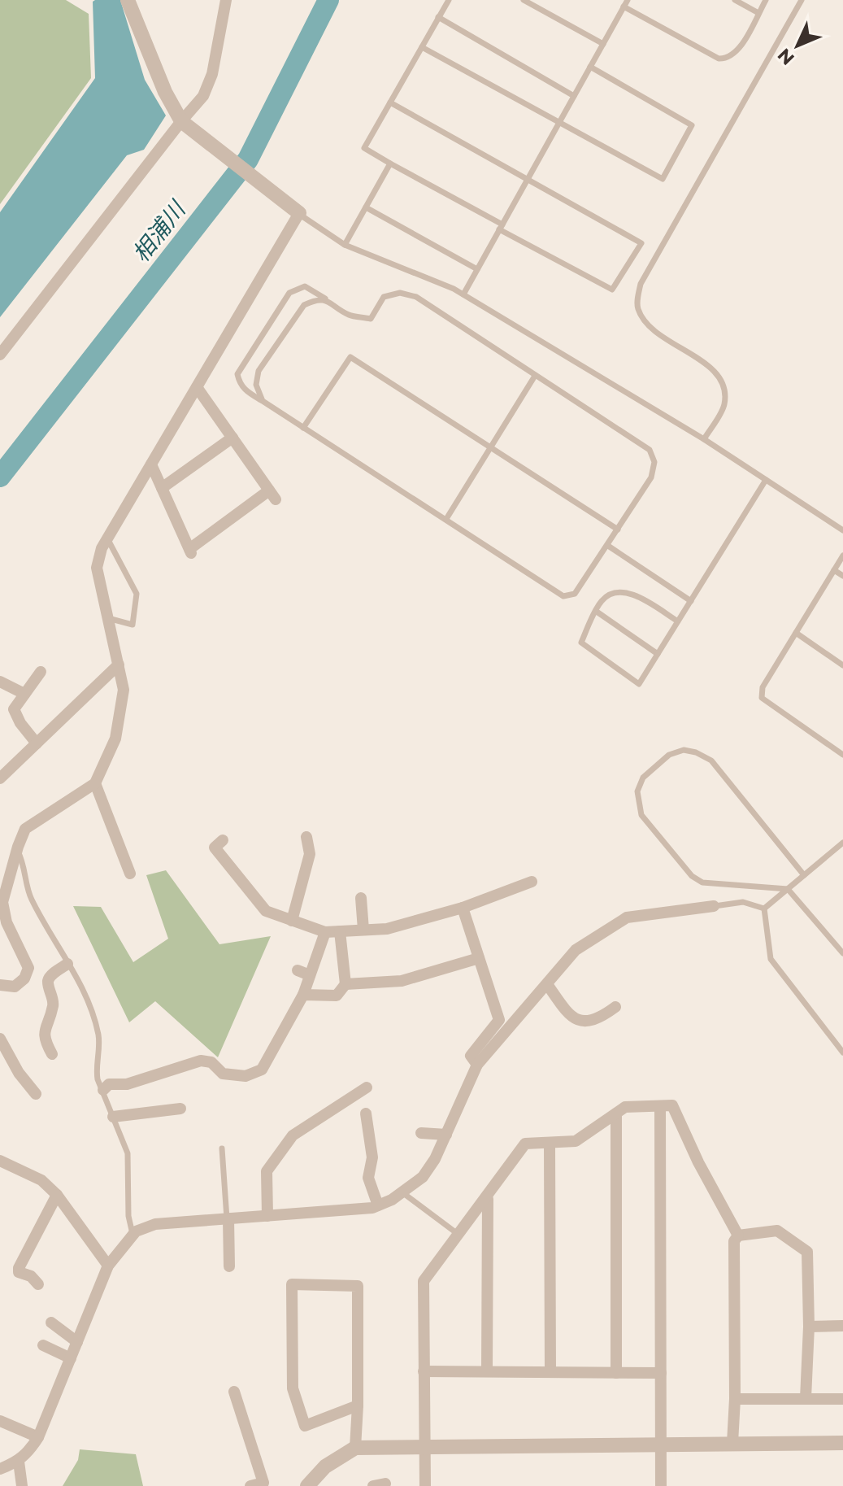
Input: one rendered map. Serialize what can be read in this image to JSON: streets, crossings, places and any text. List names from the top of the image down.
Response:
{
  "water": ["相浦川"],
  "north": "bottom left"
}
